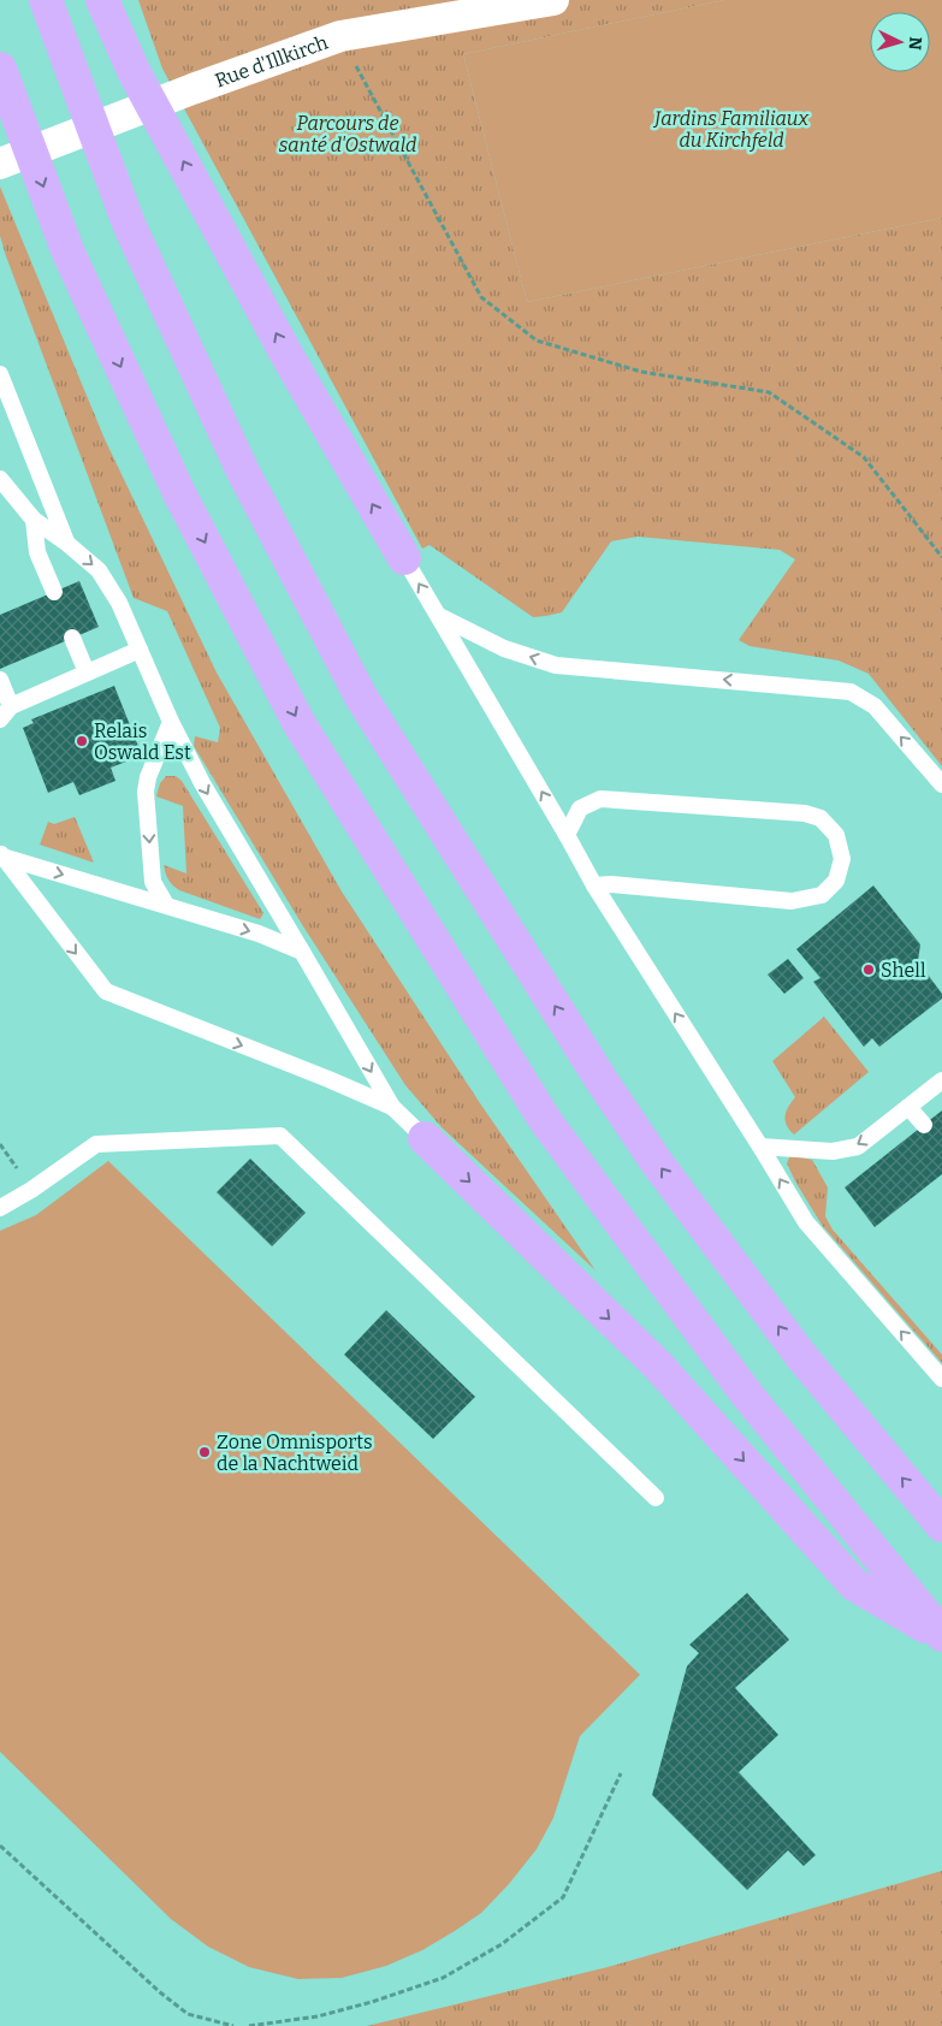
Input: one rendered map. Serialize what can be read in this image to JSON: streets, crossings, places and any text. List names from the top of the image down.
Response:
{
  "streets": {
    "street": ["Rue d'Illkirch"]
  },
  "parks": ["Jardins Familiaux du Kirchfeld", "Parcours de santé d'Ostwald"],
  "places": ["Relais Oswald Est", "Shell", "Zone Omnisports de la Nachtweid"],
  "north": "right"
}
